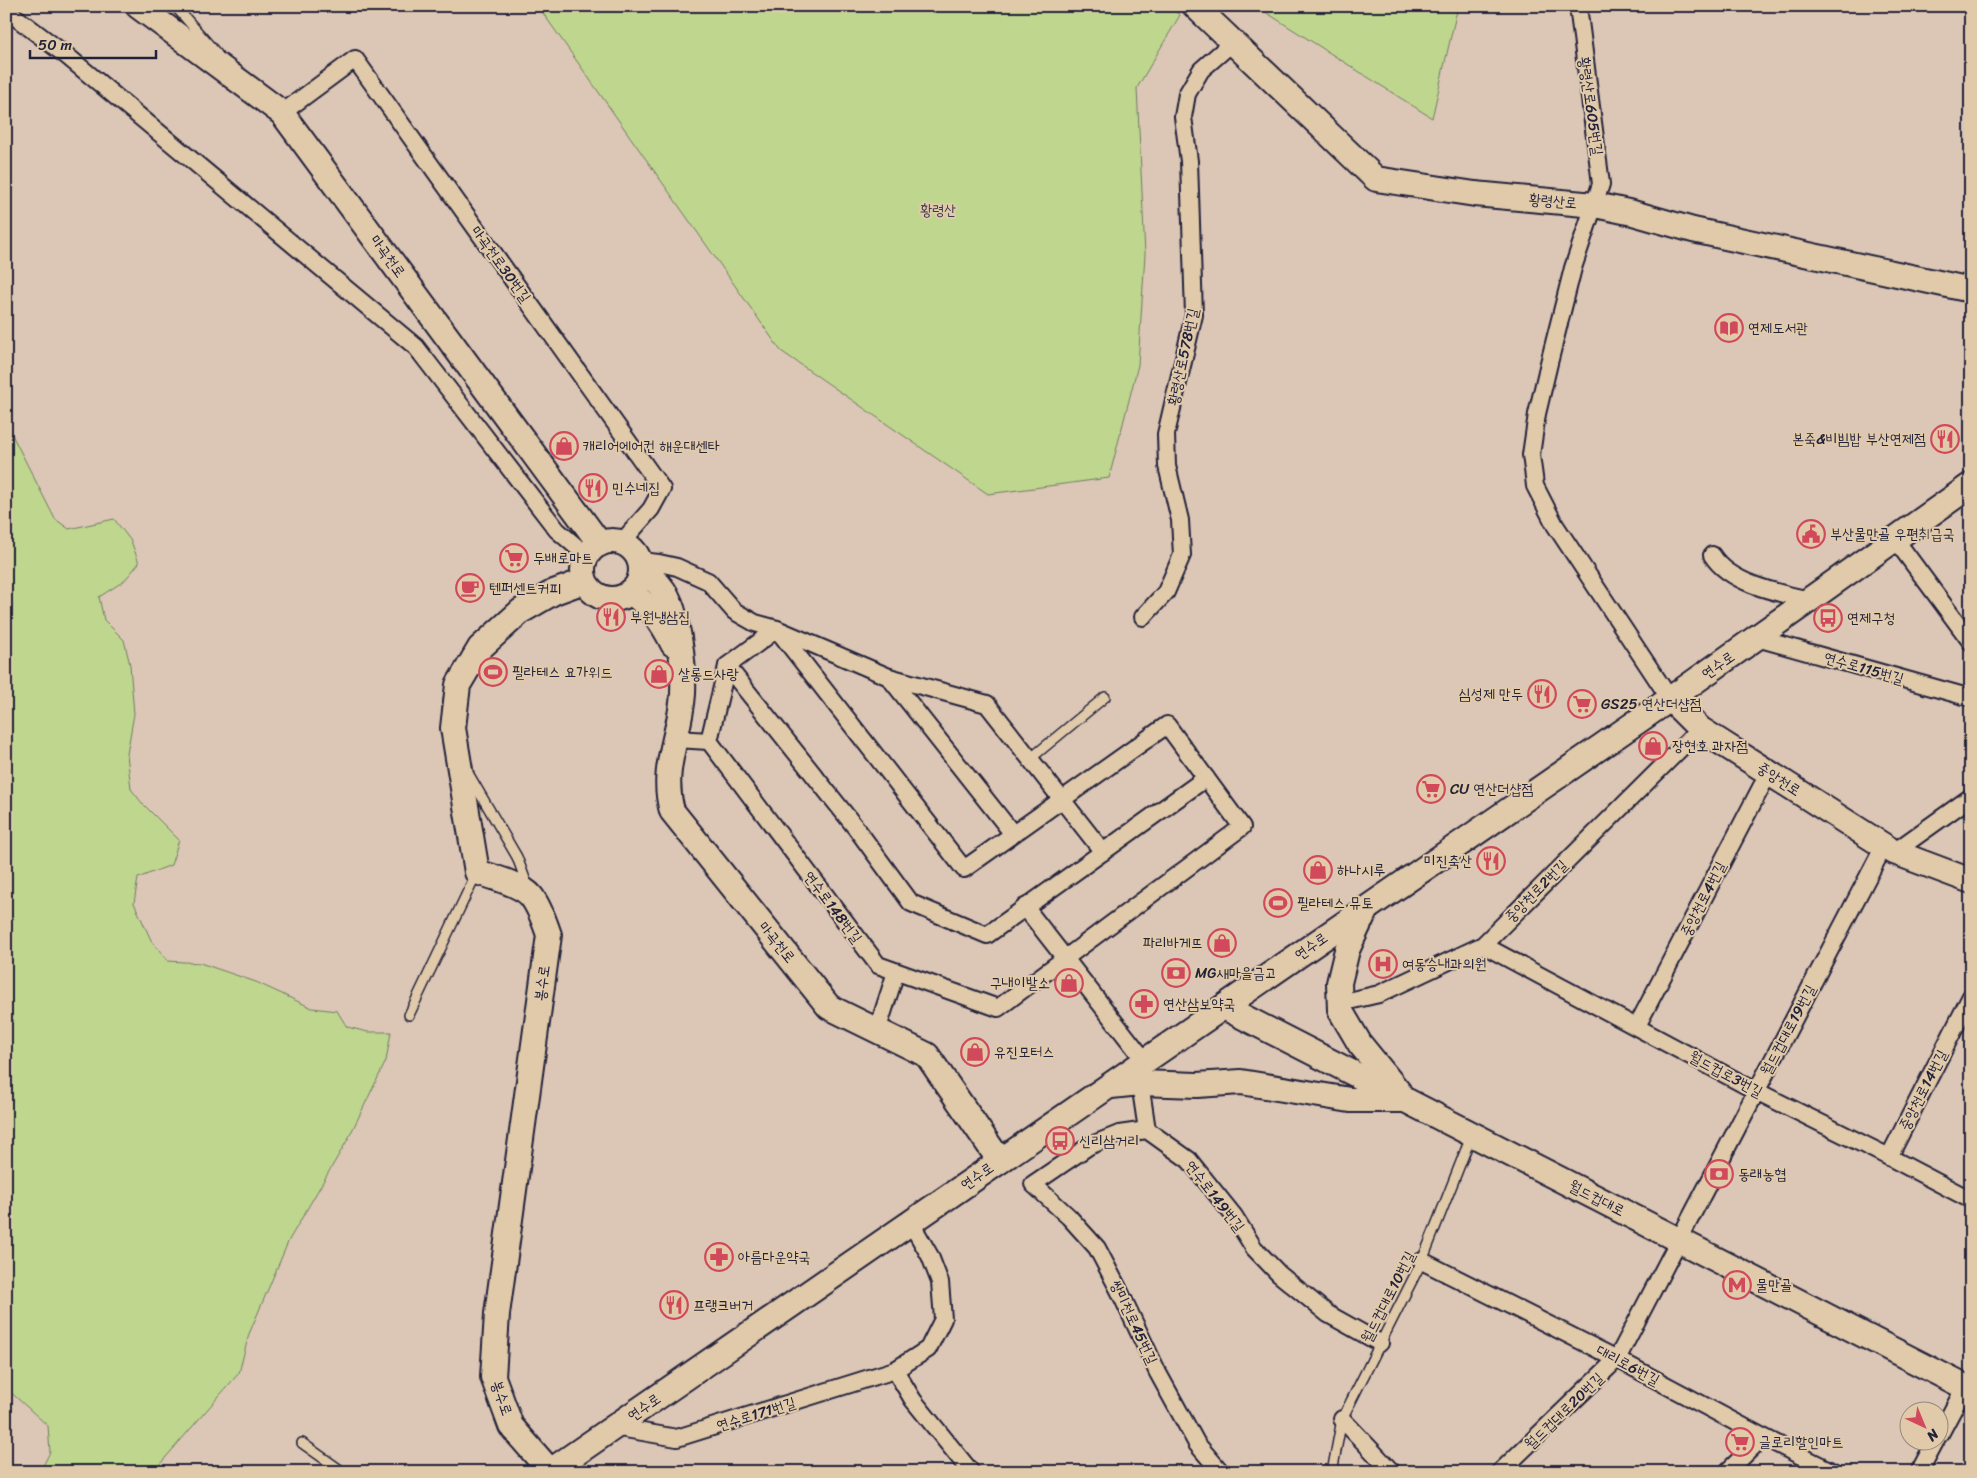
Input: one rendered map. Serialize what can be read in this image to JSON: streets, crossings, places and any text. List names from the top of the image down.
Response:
{
  "streets": {
    "street": [
      "황령산로605번길",
      "황령산로",
      "마곡천로",
      "마곡천로30번길",
      "황령산로578번길",
      "연수로",
      "연수로115번길",
      "중앙천로",
      "중앙천로2번길",
      "중앙천로4번길",
      "연수로148번길",
      "봉수로",
      "월드컵대로19번길",
      "월드컵로3번길",
      "중앙천로14번길",
      "연수로149번길",
      "월드컵대로",
      "쌍미천로45번길",
      "대리로6번길",
      "월드컵대로20번길",
      "연수로171번길"
    ],
    "lane": ["월드컵대로10번길"]
  },
  "crossings": [
    ["황령산로605번길", "황령산로"],
    ["황령산로605번길", "연수로"],
    ["황령산로605번길", "중앙천로"],
    ["황령산로", "황령산로578번길"],
    ["마곡천로", "마곡천로30번길"],
    ["마곡천로", "연수로"],
    ["연수로", "연수로115번길"],
    ["연수로", "중앙천로"],
    ["연수로", "봉수로"],
    ["연수로", "월드컵대로"],
    ["연수로", "연수로171번길"],
    ["중앙천로", "중앙천로2번길"],
    ["중앙천로", "중앙천로4번길"],
    ["중앙천로", "월드컵대로19번길"],
    ["중앙천로2번길", "월드컵로3번길"],
    ["중앙천로4번길", "월드컵로3번길"],
    ["월드컵대로19번길", "월드컵로3번길"],
    ["월드컵대로19번길", "월드컵대로"],
    ["월드컵대로19번길", "월드컵대로20번길"],
    ["월드컵로3번길", "중앙천로14번길"],
    ["연수로149번길", "월드컵대로10번길"],
    ["연수로149번길", "쌍미천로45번길"],
    ["월드컵대로", "월드컵대로10번길"],
    ["월드컵대로", "월드컵대로20번길"],
    ["월드컵대로10번길", "대리로6번길"],
    ["대리로6번길", "월드컵대로20번길"]
  ],
  "parks": ["황령산"],
  "places": {
    "library": ["연제도서관"],
    "restaurant": [
      "본죽&비빔밥 부산연제점",
      "민수네집",
      "부원냉삼집",
      "심성제 만두",
      "미진축산",
      "프랭크버거"
    ],
    "shop": [
      "캐리어에어컨 해운대센타",
      "살롱드사랑",
      "장현호 과자점",
      "하나시루",
      "파리바게뜨",
      "구내이발소",
      "유진모터스"
    ],
    "public building": ["부산물만골 우편취급국"],
    "supermarket": [
      "두배로마트",
      "GS25 연산더샵점",
      "CU 연산더샵점",
      "글로리할인마트"
    ],
    "cafe": ["텐퍼센트커피"],
    "bus stop": ["연제구청", "신리삼거리"],
    "sports": ["필라테스 요가위드", "필라테스 뮤토"],
    "hospital": ["여동승내과의원"],
    "bank": ["MG새마을금고", "동래농협"],
    "pharmacy": ["연산삼보약국", "아름다운약국"],
    "metro station": ["물만골"]
  },
  "scale_bar": "50 m",
  "north": "bottom right"
}
